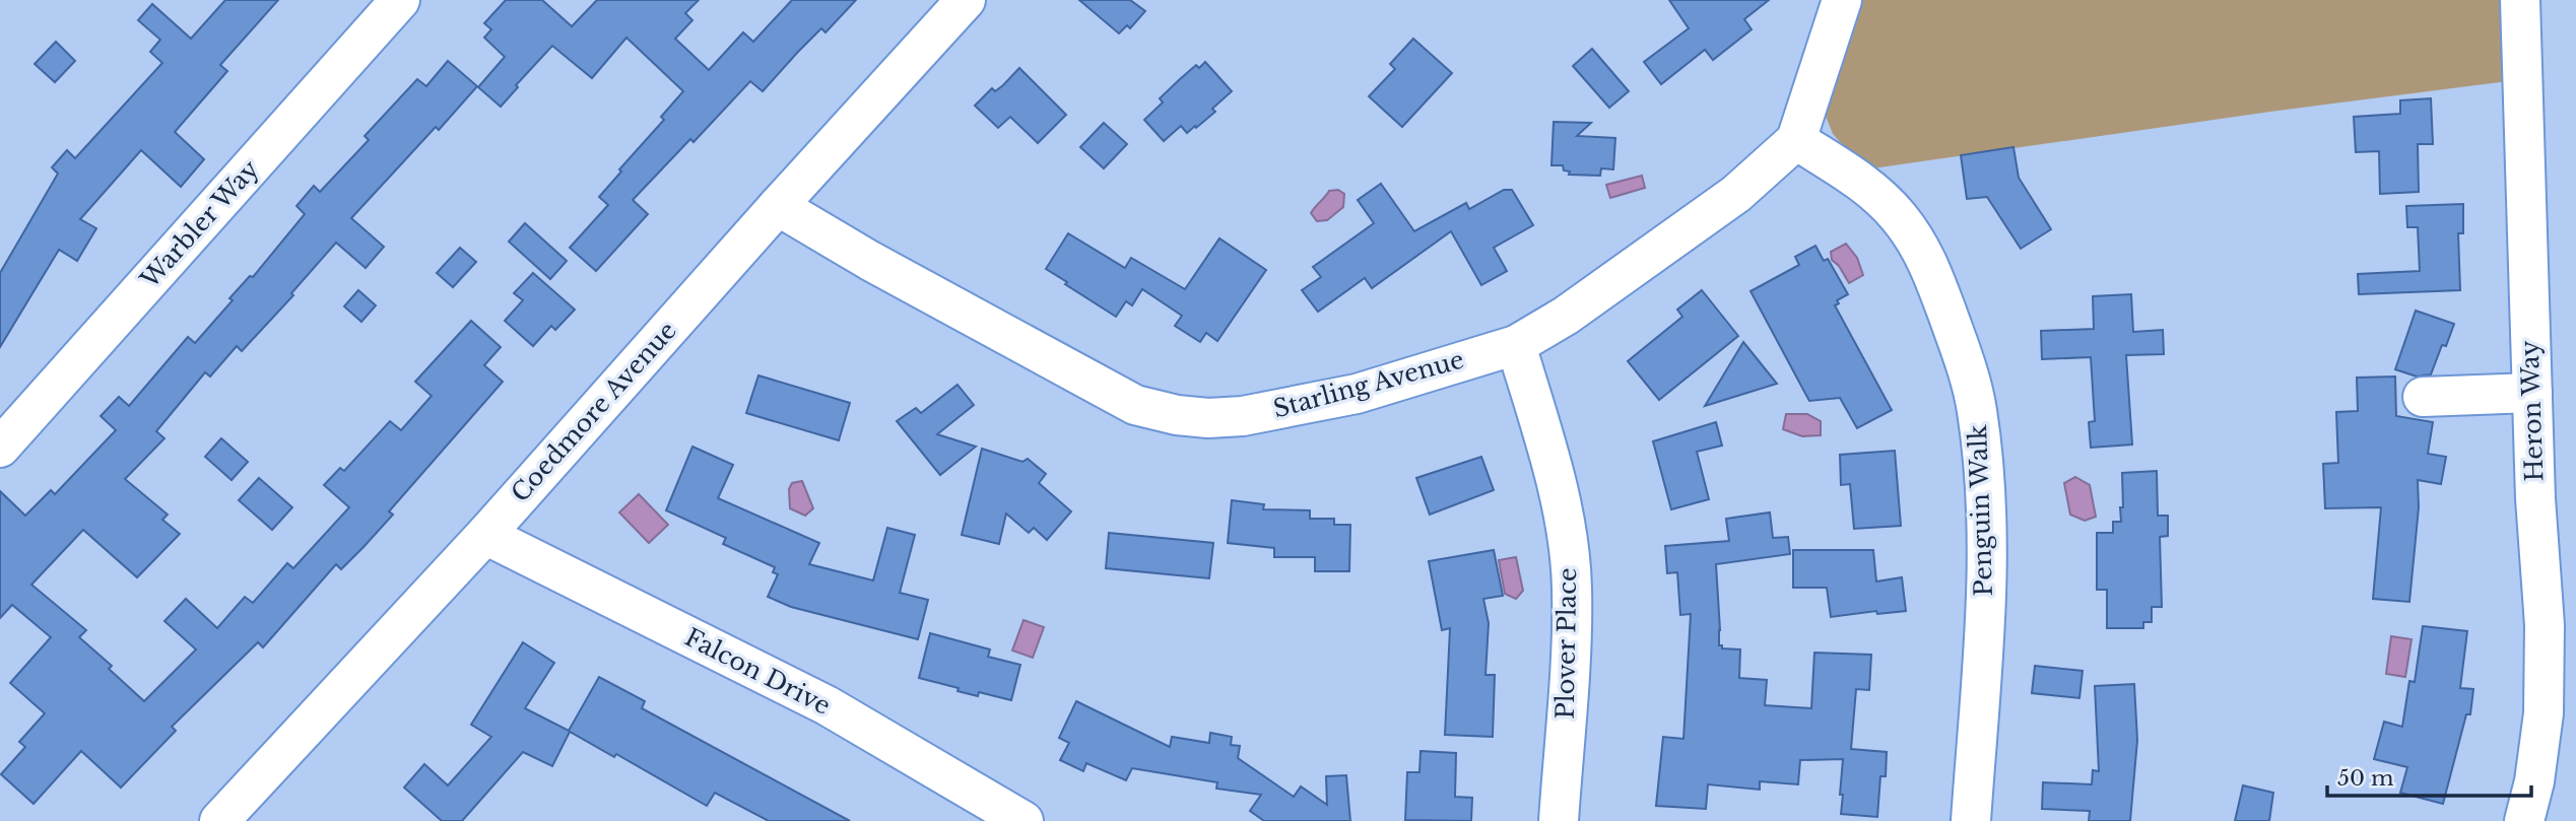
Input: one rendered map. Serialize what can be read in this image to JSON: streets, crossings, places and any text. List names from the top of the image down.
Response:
{
  "streets": {
    "street": [
      "Warbler Way",
      "Starling Avenue",
      "Heron Way",
      "Coedmore Avenue",
      "Penguin Walk",
      "Plover Place",
      "Falcon Drive"
    ]
  },
  "crossings": [
    ["Starling Avenue", "Coedmore Avenue"],
    ["Starling Avenue", "Penguin Walk"],
    ["Starling Avenue", "Plover Place"],
    ["Coedmore Avenue", "Falcon Drive"]
  ],
  "scale_bar": "50 m"
}
